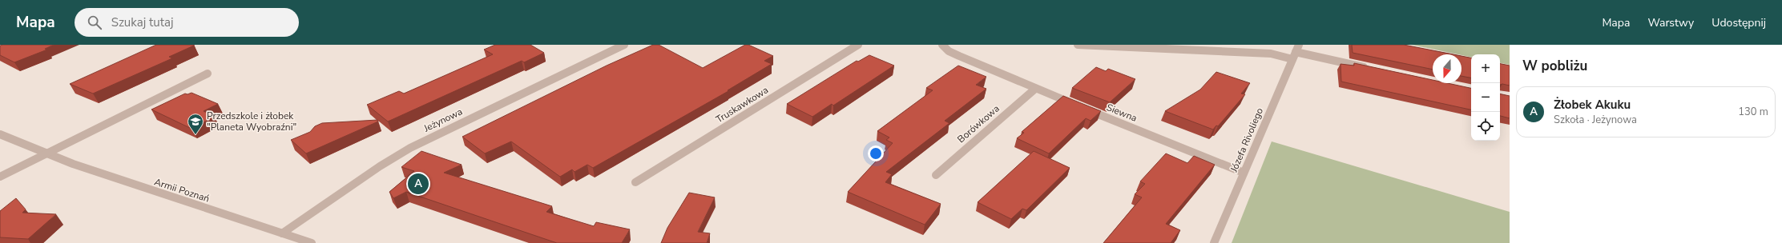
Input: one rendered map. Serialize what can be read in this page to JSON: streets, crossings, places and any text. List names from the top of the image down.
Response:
{
  "streets": {
    "street": [
      "Truskawkowa",
      "Siewna",
      "Jeżynowa",
      "Borówkowa",
      "Józefa Rivoliego",
      "Armii Poznań"
    ]
  },
  "crossings": [
    ["Siewna", "Borówkowa"],
    ["Siewna", "Józefa Rivoliego"],
    ["Jeżynowa", "Armii Poznań"]
  ],
  "places": {
    "school or university": ["Przedszkole i żłobek \"Planeta Wyobraźni\""]
  },
  "north": "bottom",
  "page": {
    "header": "Mapa",
    "search": "Szukaj tutaj",
    "nav": ["Mapa", "Warstwy", "Udostępnij"],
    "heading": "W pobliżu",
    "map_buttons": ["+", "−"],
    "list": [
      {
        "mark": "A",
        "name": "Żłobek Akuku",
        "note": "Szkoła · Jeżynowa",
        "value": "130 m"
      }
    ],
    "pins": "A"
  }
}
